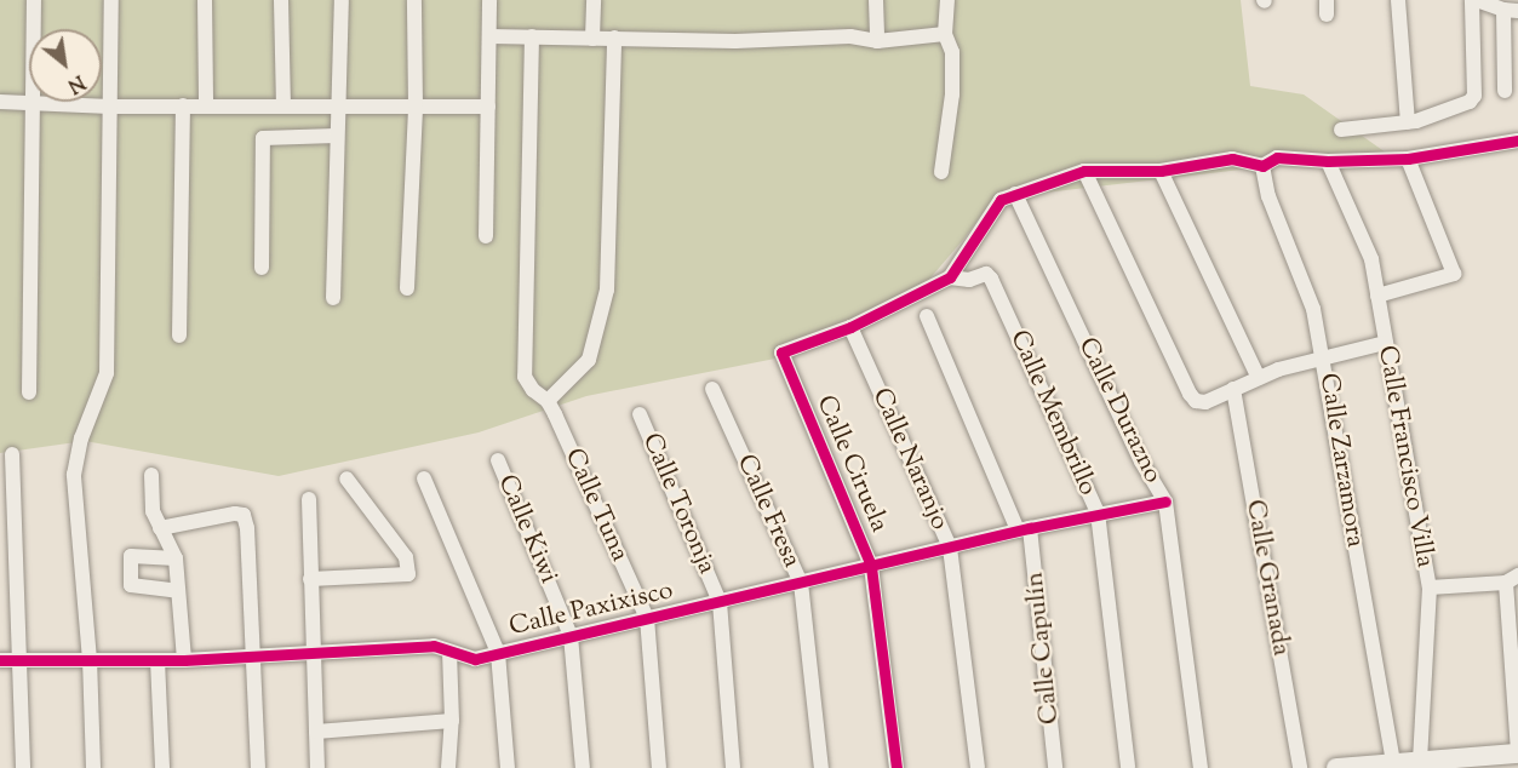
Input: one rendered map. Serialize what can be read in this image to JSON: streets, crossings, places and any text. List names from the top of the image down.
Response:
{
  "streets": {
    "street": [
      "Calle Durazno",
      "Calle Membrillo",
      "Calle Francisco Villa",
      "Calle Naranjo",
      "Calle Zarzamora",
      "Calle Ciruela",
      "Calle Toronja",
      "Calle Tuna",
      "Calle Fresa",
      "Calle Kiwi",
      "Calle Granada",
      "Calle Paxixisco",
      "Calle Capulín"
    ]
  },
  "crossings": [
    ["Calle Durazno", "Calle Paxixisco"],
    ["Calle Membrillo", "Calle Paxixisco"],
    ["Calle Naranjo", "Calle Ciruela"],
    ["Calle Naranjo", "Calle Paxixisco"],
    ["Calle Ciruela", "Calle Paxixisco"],
    ["Calle Toronja", "Calle Paxixisco"],
    ["Calle Tuna", "Calle Paxixisco"],
    ["Calle Fresa", "Calle Paxixisco"],
    ["Calle Kiwi", "Calle Paxixisco"],
    ["Calle Paxixisco", "Calle Capulín"]
  ],
  "north": "bottom right"
}
